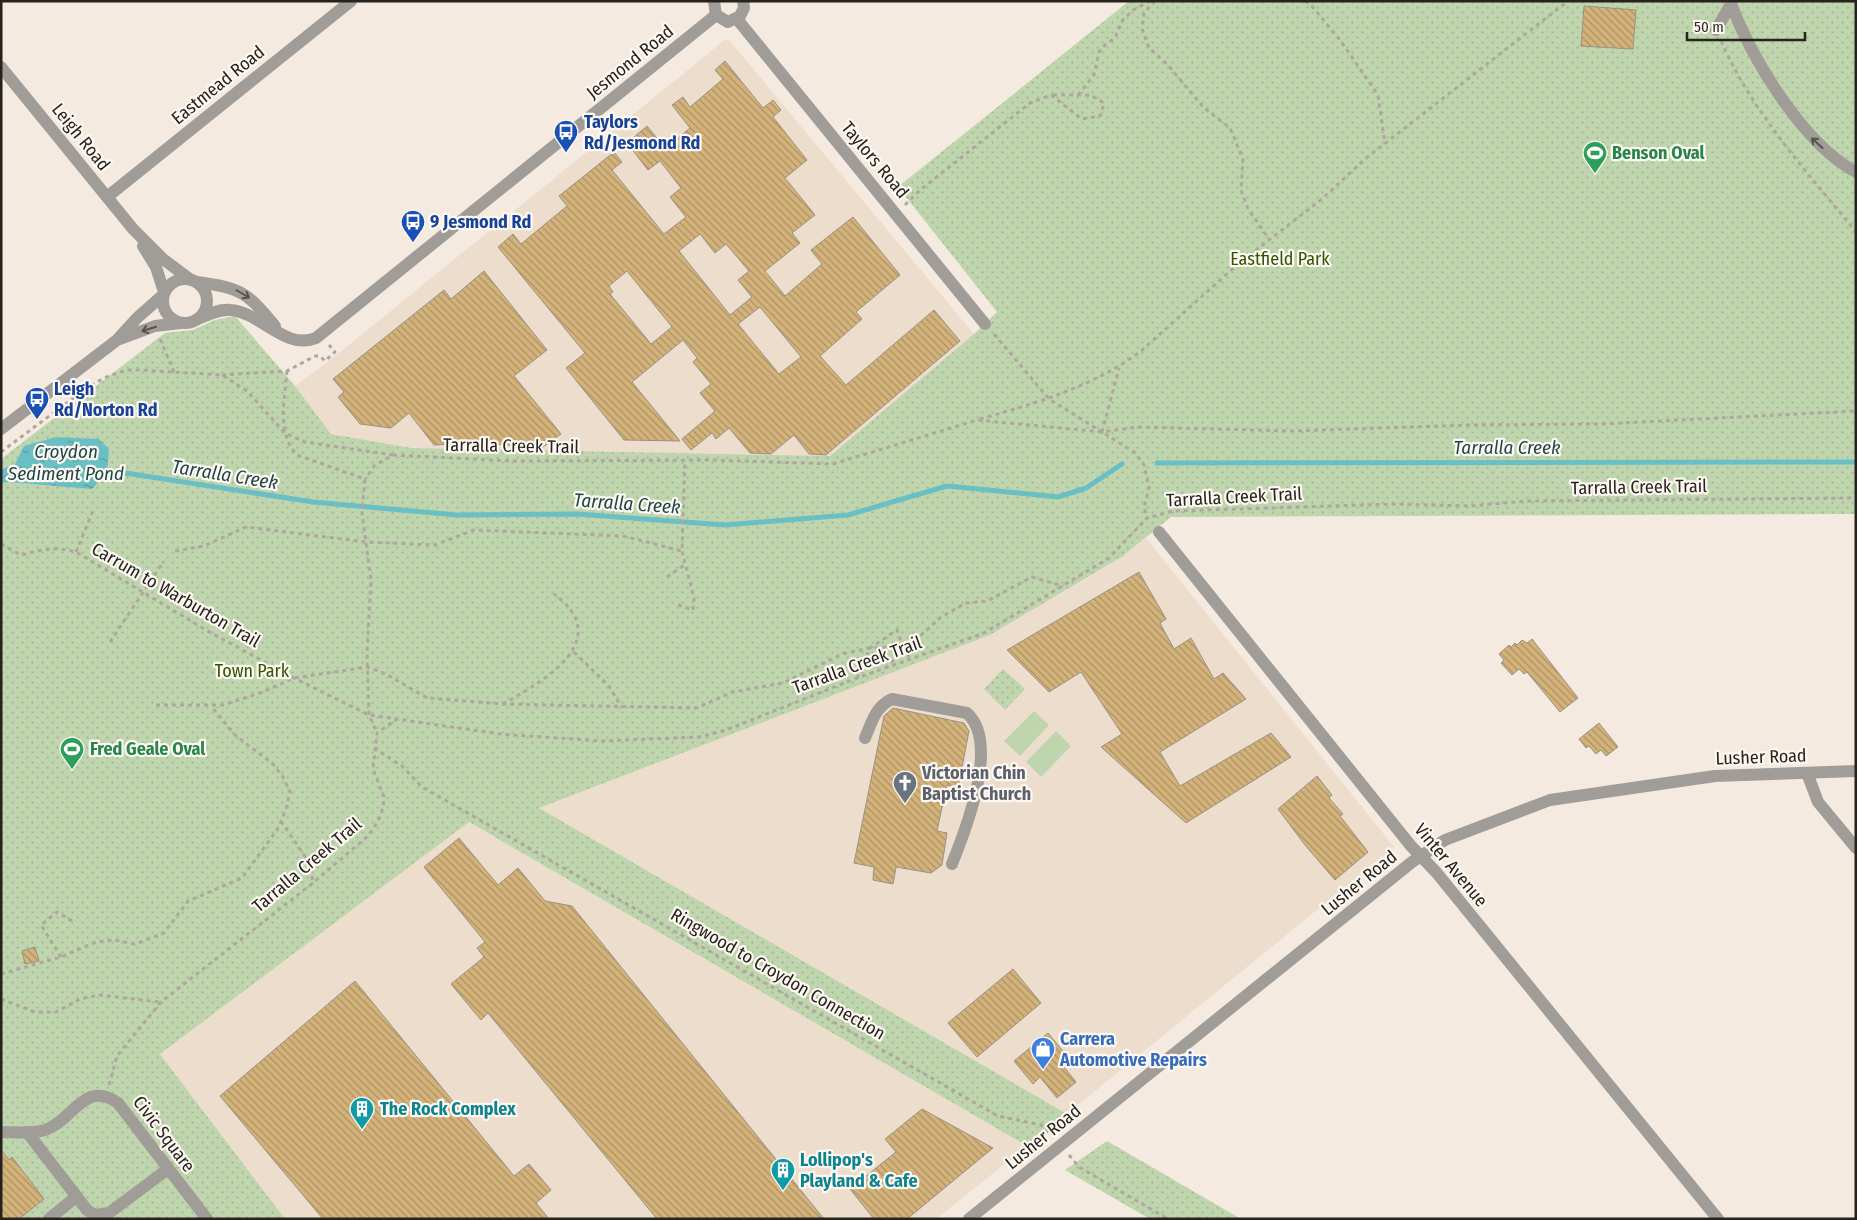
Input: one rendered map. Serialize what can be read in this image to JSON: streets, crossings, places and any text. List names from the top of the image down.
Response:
{
  "streets": {
    "street": [
      "Jesmond Road",
      "Eastmead Road",
      "Leigh Road",
      "Taylors Road",
      "Lusher Road",
      "Vinter Avenue",
      "Civic Square"
    ],
    "path": ["Tarralla Creek Trail", "Carrum to Warburton Trail", "Ringwood to Croydon Connection"]
  },
  "crossings": [
    ["Jesmond Road", "Leigh Road"],
    ["Eastmead Road", "Leigh Road"],
    ["Tarralla Creek Trail", "Carrum to Warburton Trail"],
    ["Tarralla Creek Trail", "Ringwood to Croydon Connection"],
    ["Tarralla Creek Trail", "Civic Square"],
    ["Lusher Road", "Vinter Avenue"],
    ["Lusher Road", "Ringwood to Croydon Connection"]
  ],
  "water": ["Tarralla Creek", "Croydon Sediment Pond"],
  "parks": ["Eastfield Park", "Town Park"],
  "places": {
    "bus stop": ["Taylors Rd/Jesmond Rd", "9 Jesmond Rd", "Leigh Rd/Norton Rd"],
    "sports": ["Benson Oval", "Fred Geale Oval"],
    "church": ["Victorian Chin Baptist Church"],
    "shop": ["Carrera Automotive Repairs"],
    "building": ["The Rock Complex", "Lollipop's Playland & Cafe"]
  },
  "scale_bar": "50 m"
}
